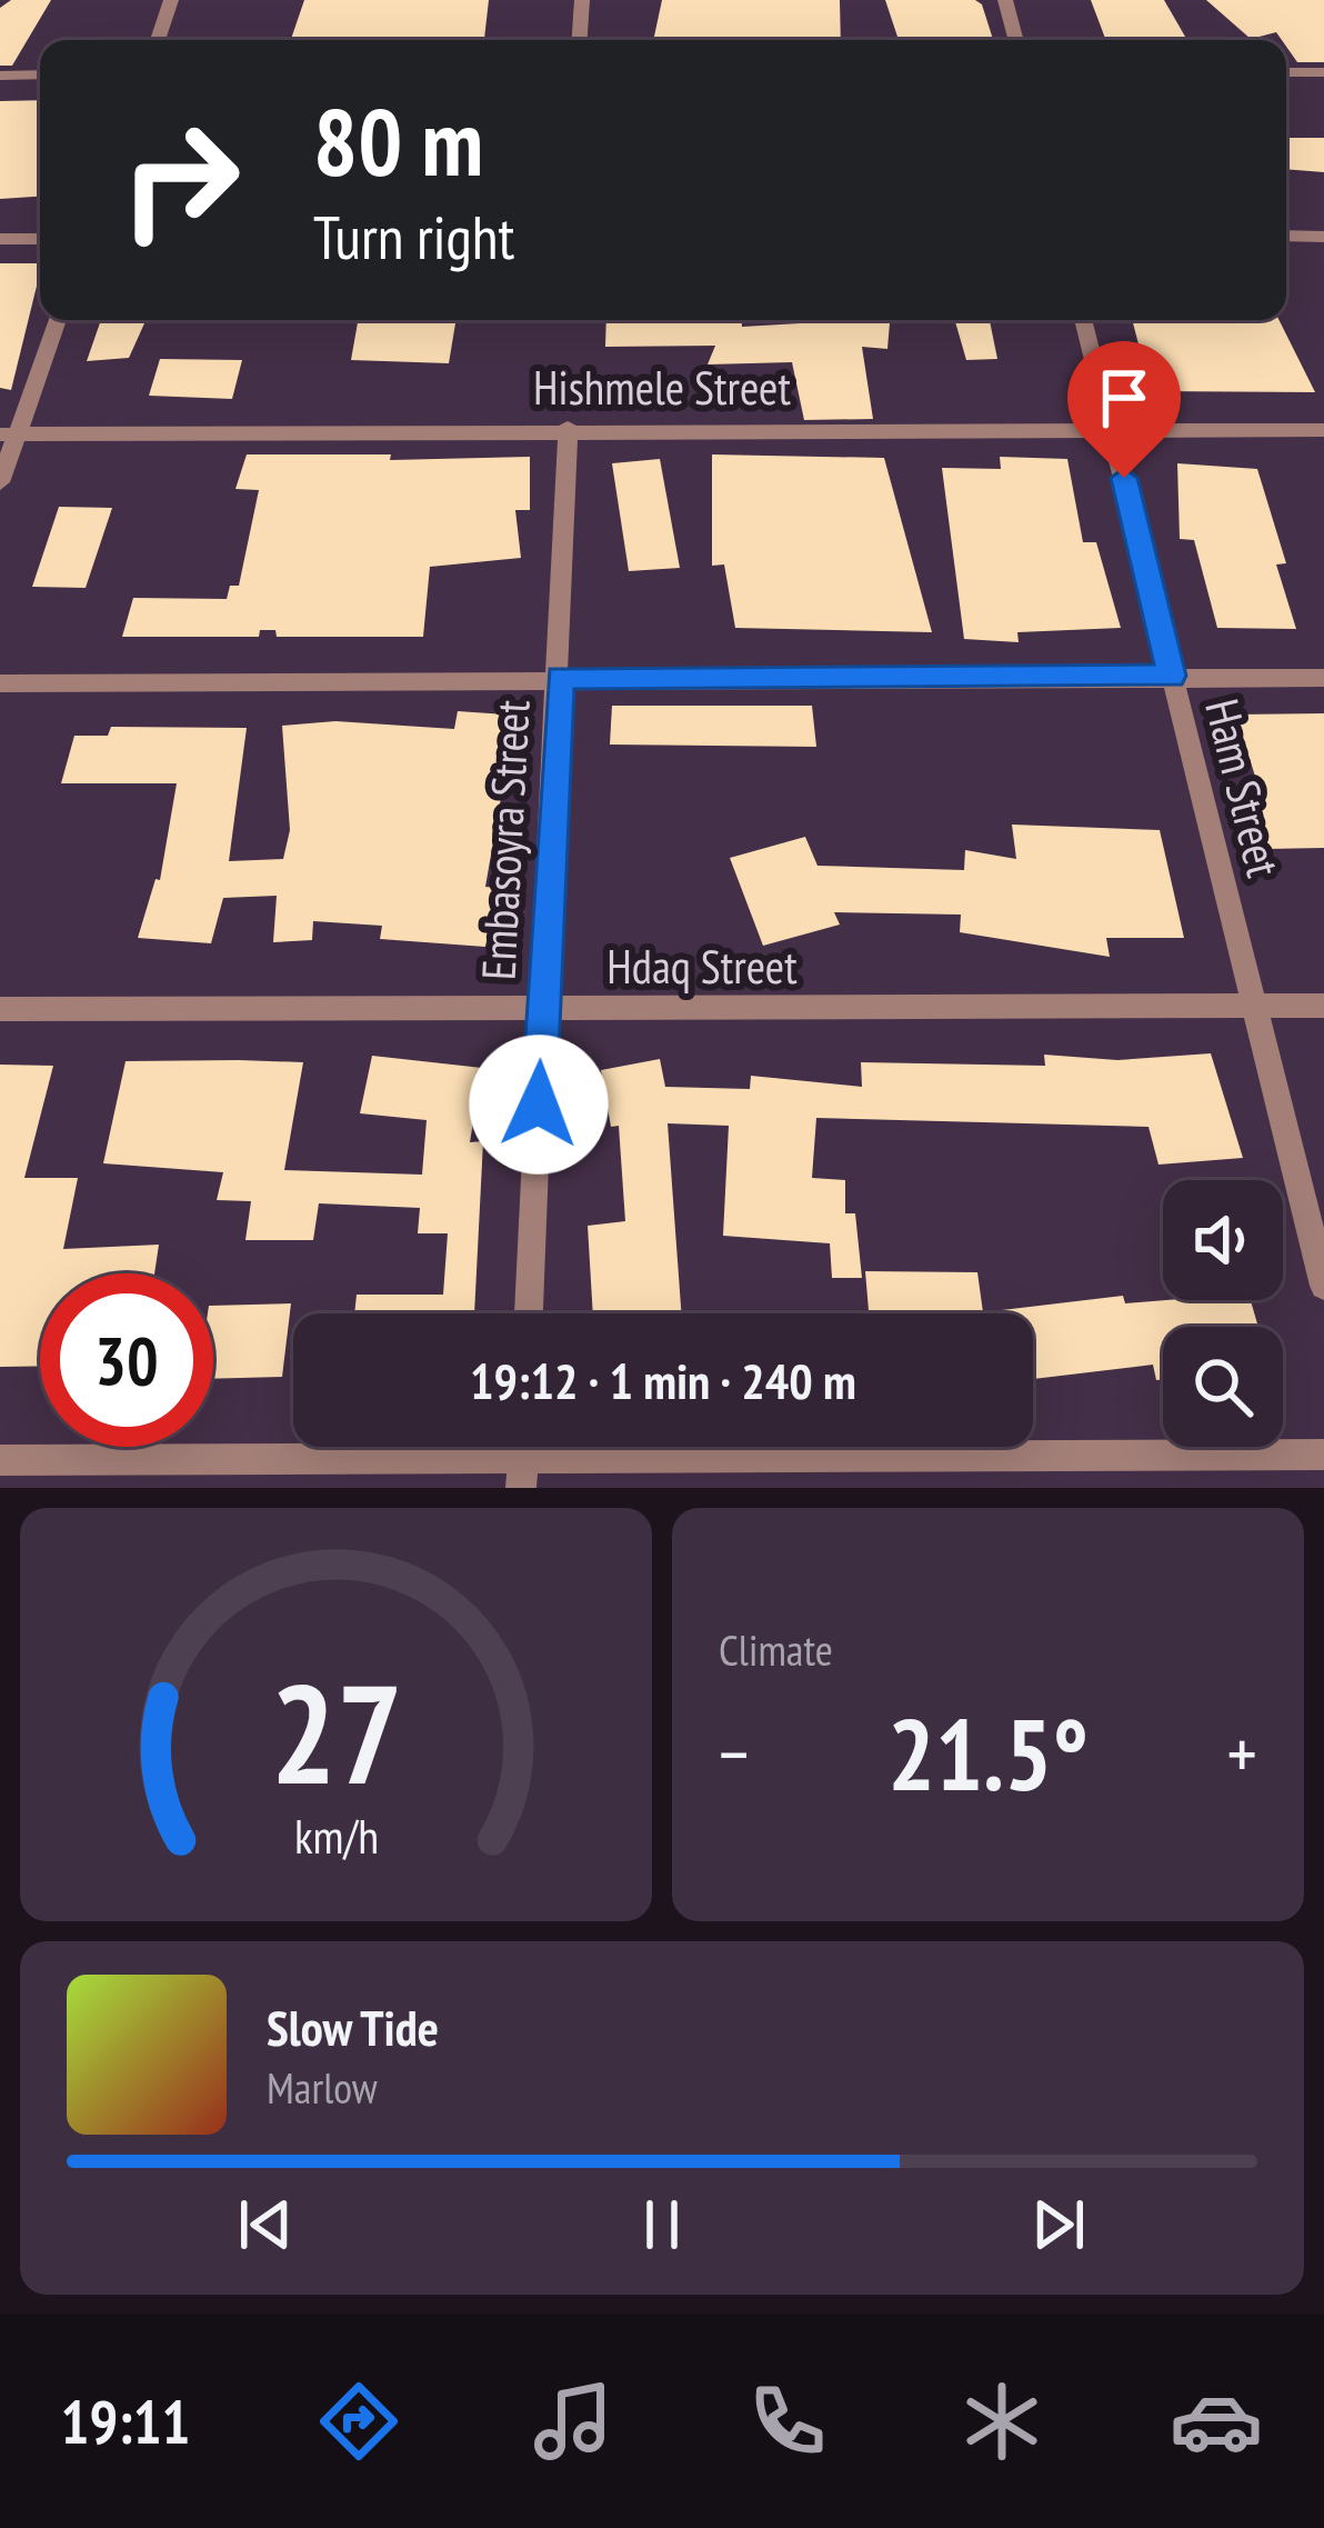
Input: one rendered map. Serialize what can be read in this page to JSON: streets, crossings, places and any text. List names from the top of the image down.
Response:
{
  "streets": {
    "street": [
      "Hishmele Street",
      "Ham Street",
      "Embasoyra Street",
      "Hdaq Street"
    ]
  },
  "crossings": [
    ["Hishmele Street", "Ham Street"],
    ["Hishmele Street", "Embasoyra Street"],
    ["Ham Street", "Hdaq Street"],
    ["Embasoyra Street", "Hdaq Street"]
  ],
  "page": {
    "turn": ["80 m", "Turn right"],
    "limit": "30",
    "trip": "19:12 · 1 min · 240 m",
    "tile": "Climate",
    "heat": ["−", "21.5°", "+"],
    "song": ["Slow Tide", "Marlow"],
    "tabs": "19:11",
    "gauge": ["27", "km/h"]
  }
}
